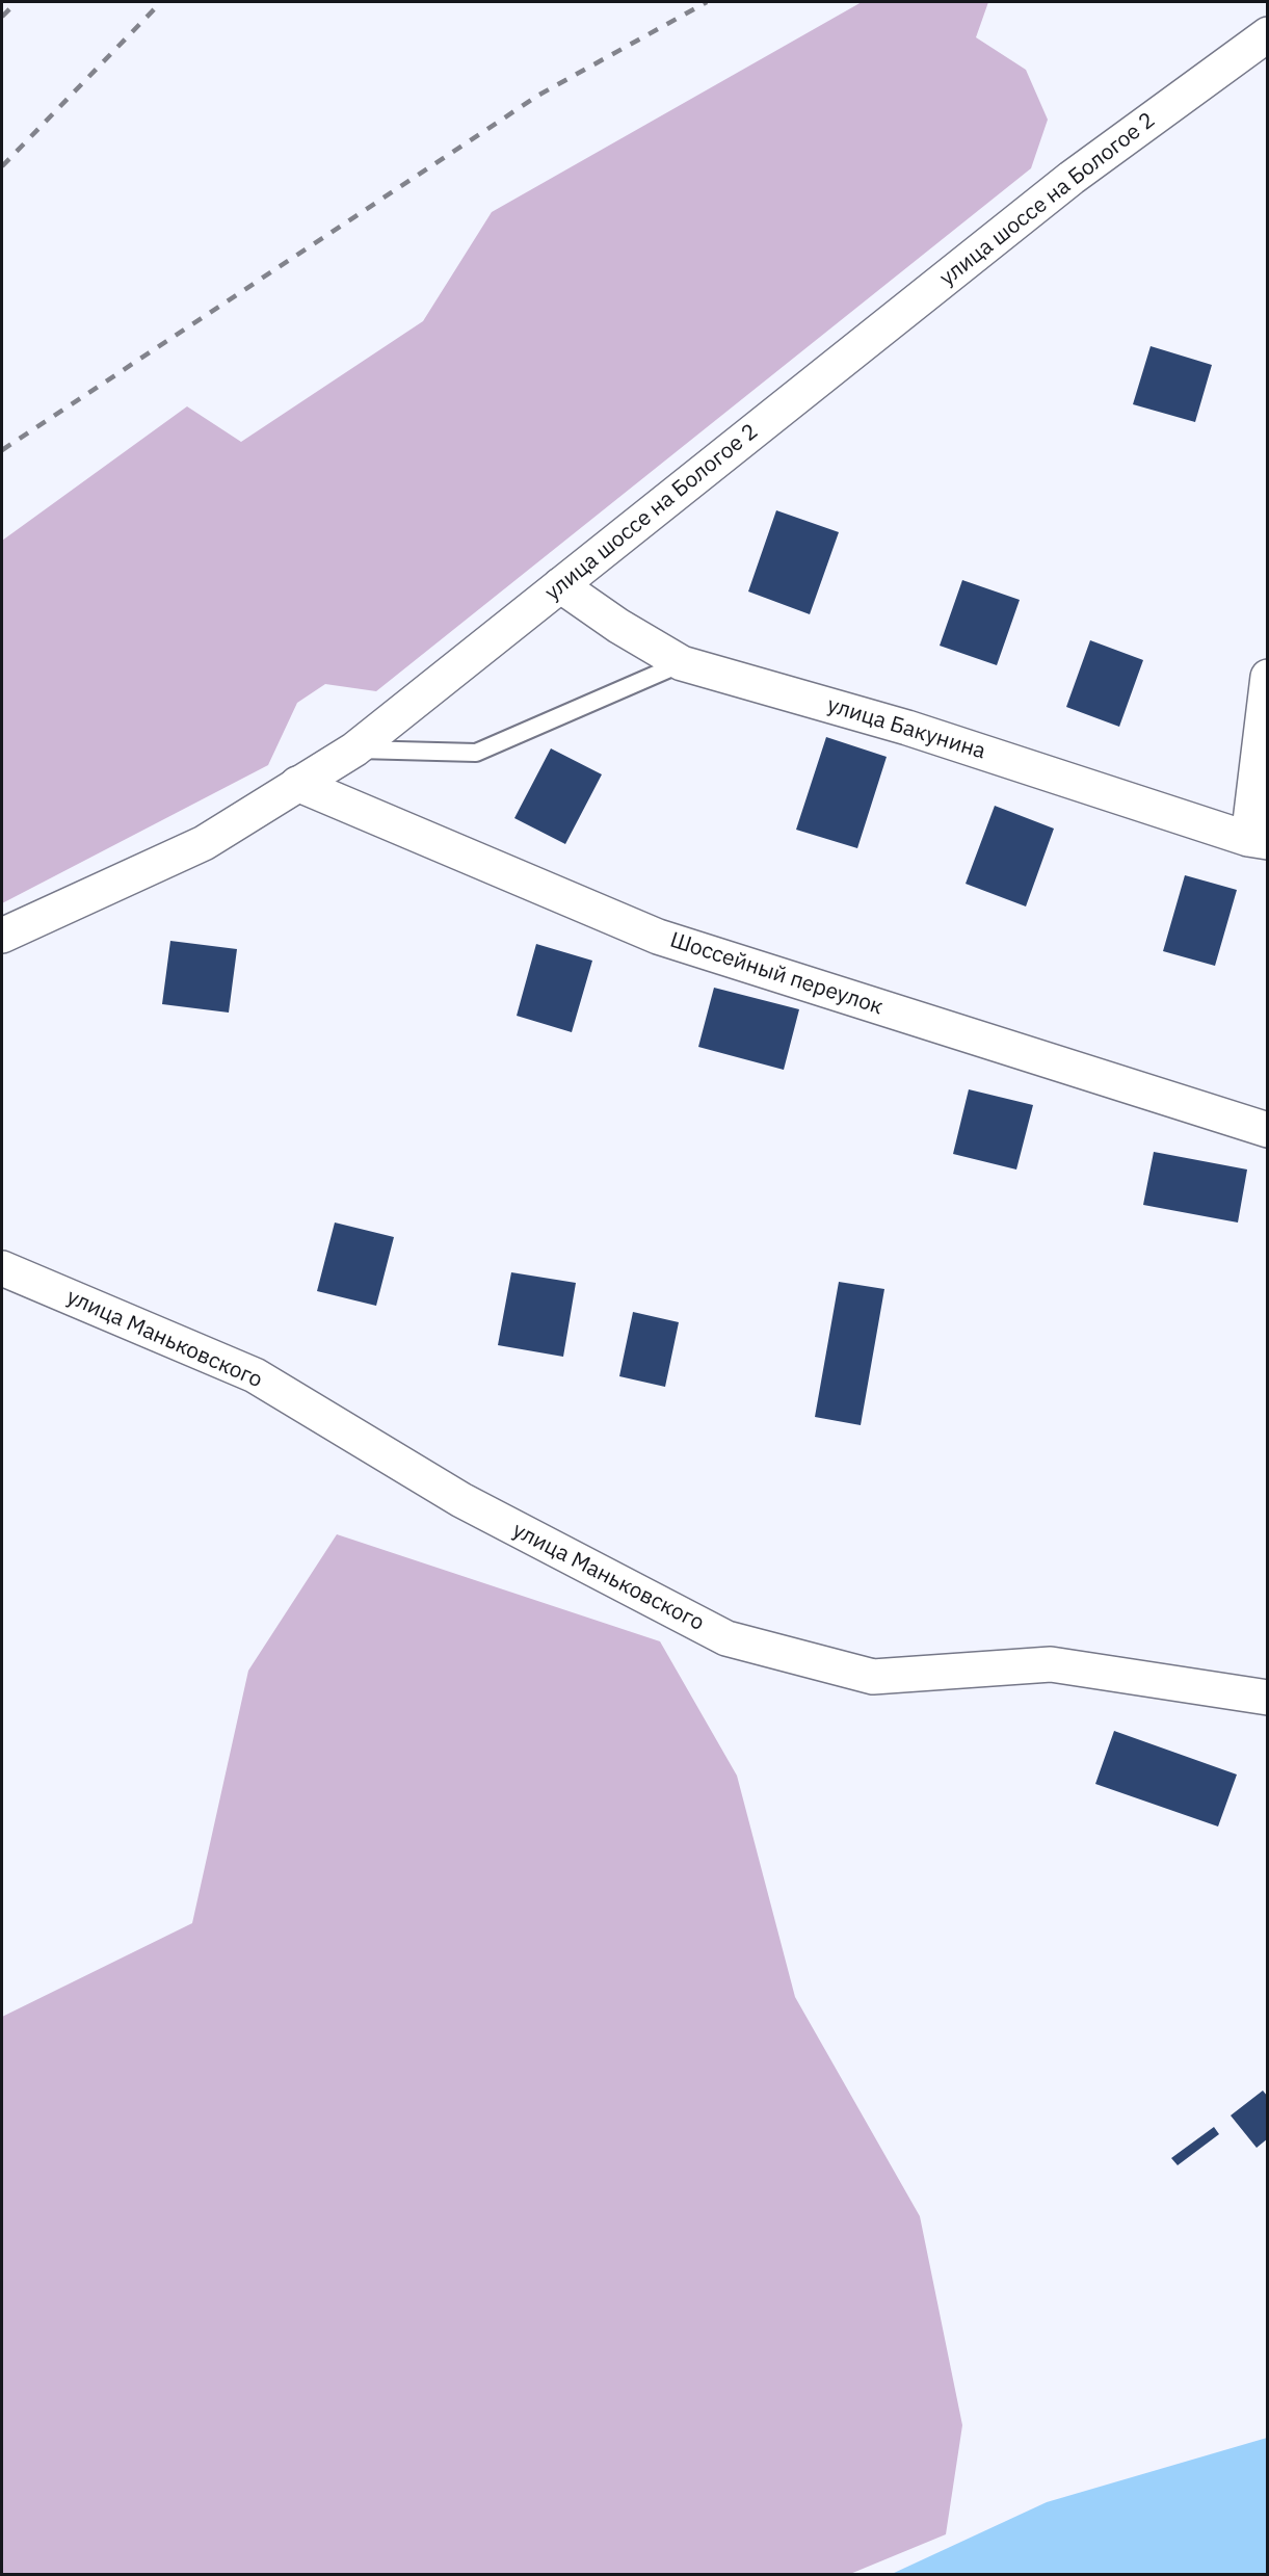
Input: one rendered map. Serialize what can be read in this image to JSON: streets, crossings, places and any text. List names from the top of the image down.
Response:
{
  "streets": {
    "street": [
      "улица шоссе на Бологое 2",
      "улица Бакунина",
      "Шоссейный переулок",
      "улица Маньковского"
    ]
  },
  "crossings": [
    ["улица шоссе на Бологое 2", "улица Бакунина"],
    ["улица шоссе на Бологое 2", "Шоссейный переулок"]
  ]
}
